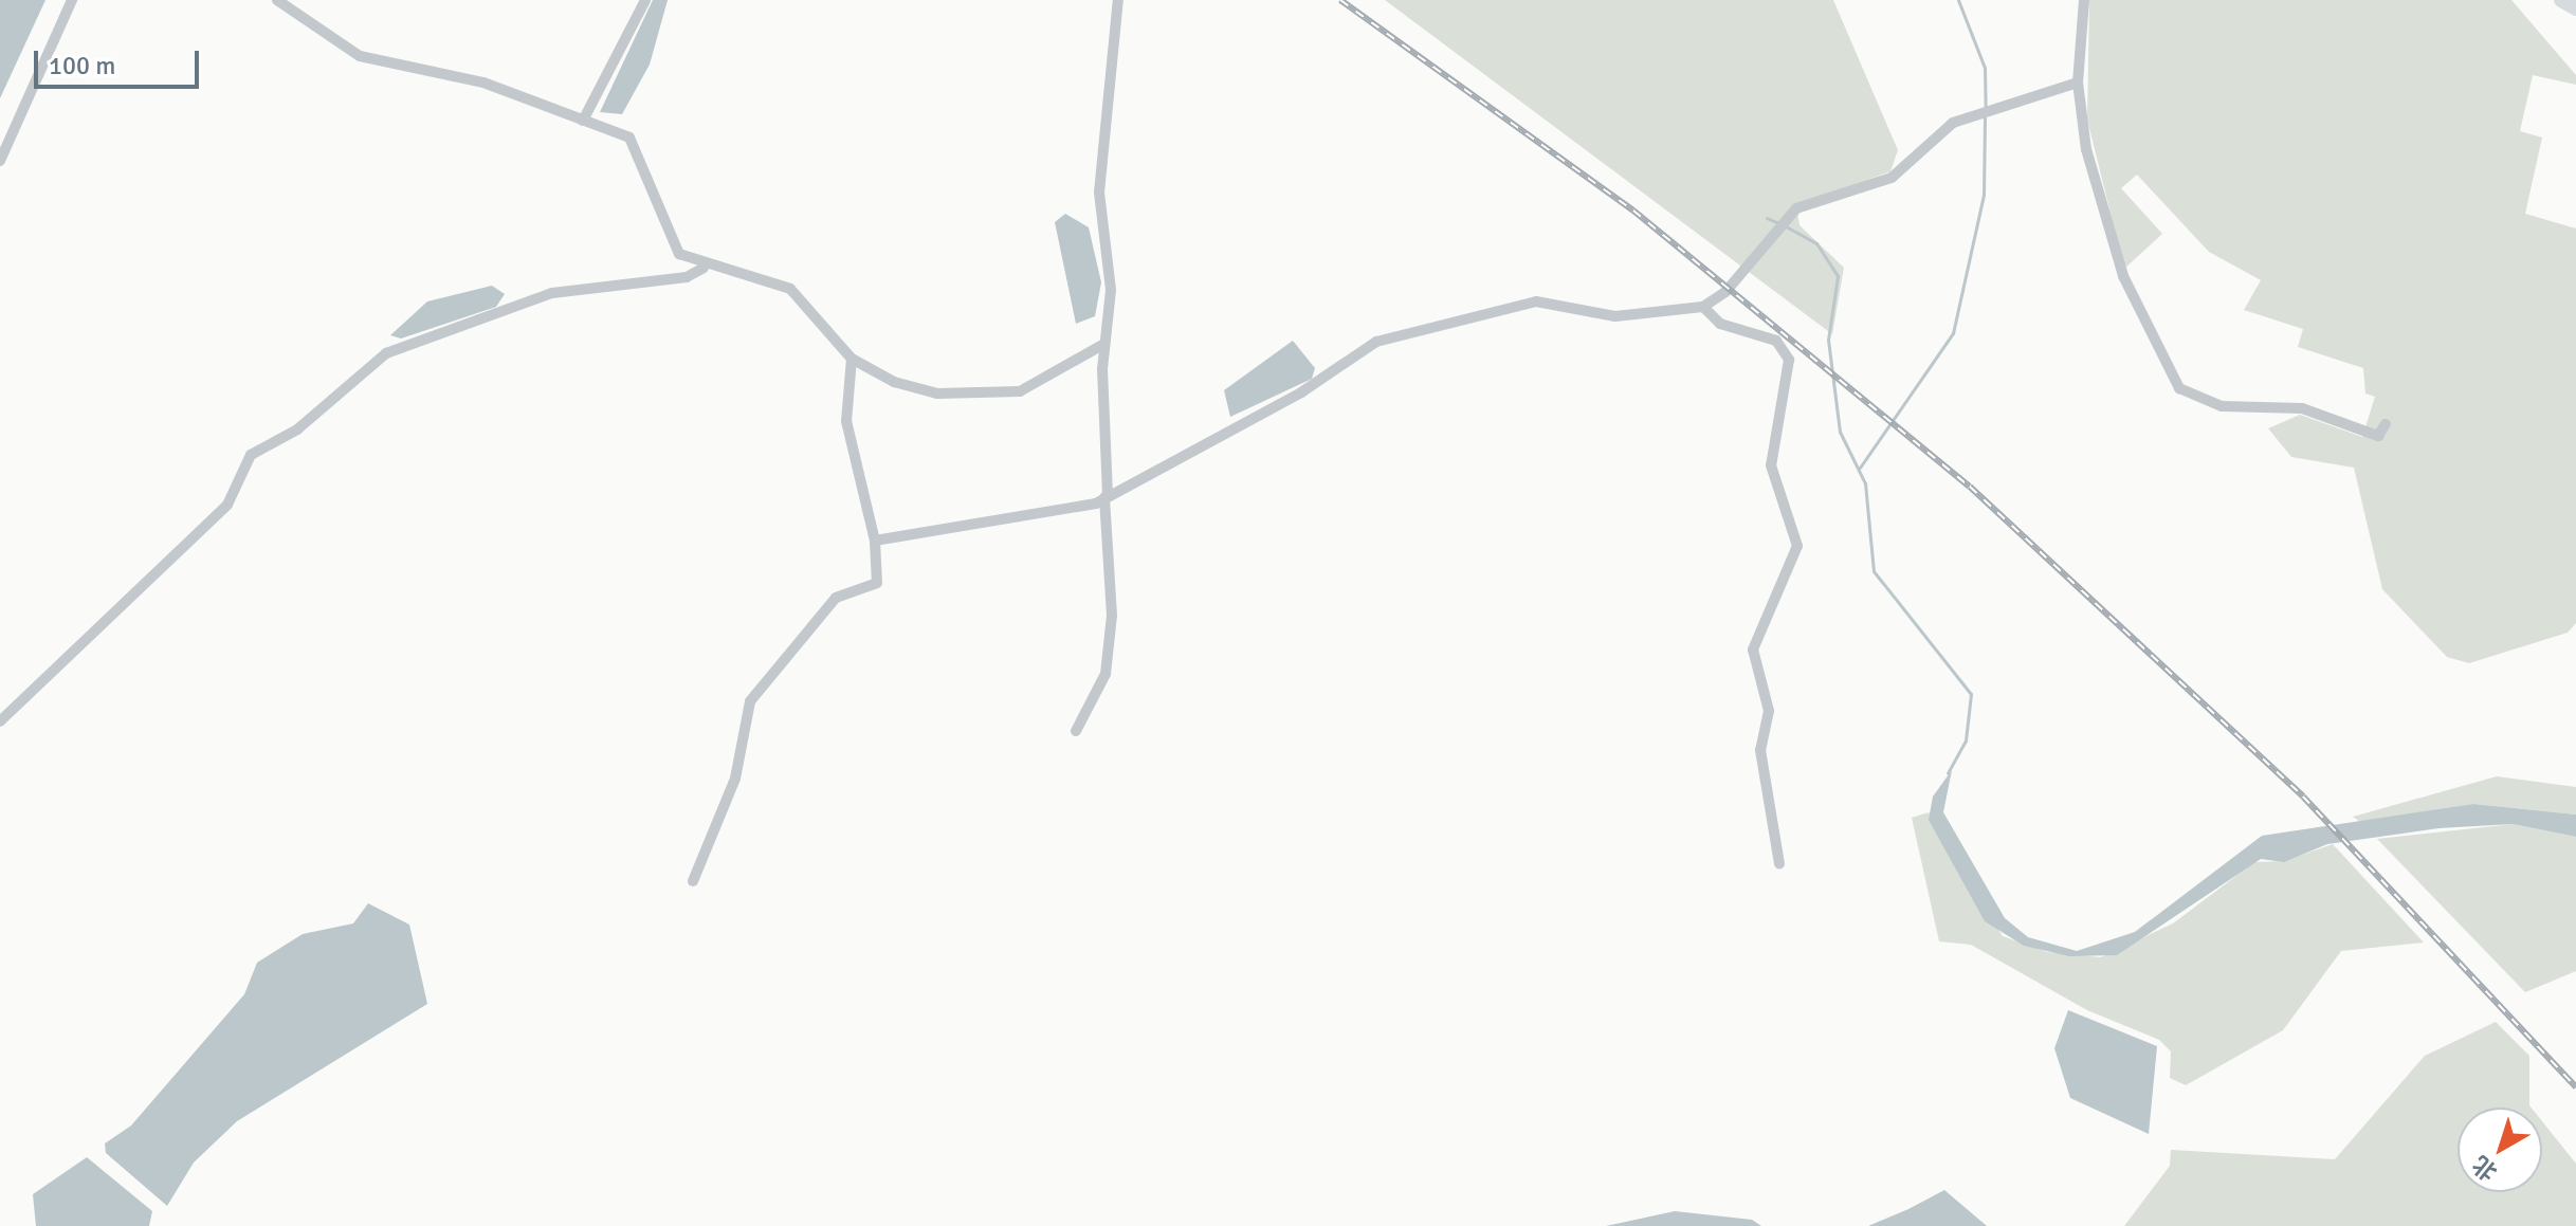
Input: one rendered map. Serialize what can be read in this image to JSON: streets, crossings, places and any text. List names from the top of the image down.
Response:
{
  "scale_bar": "100 m",
  "north": "bottom left"
}
